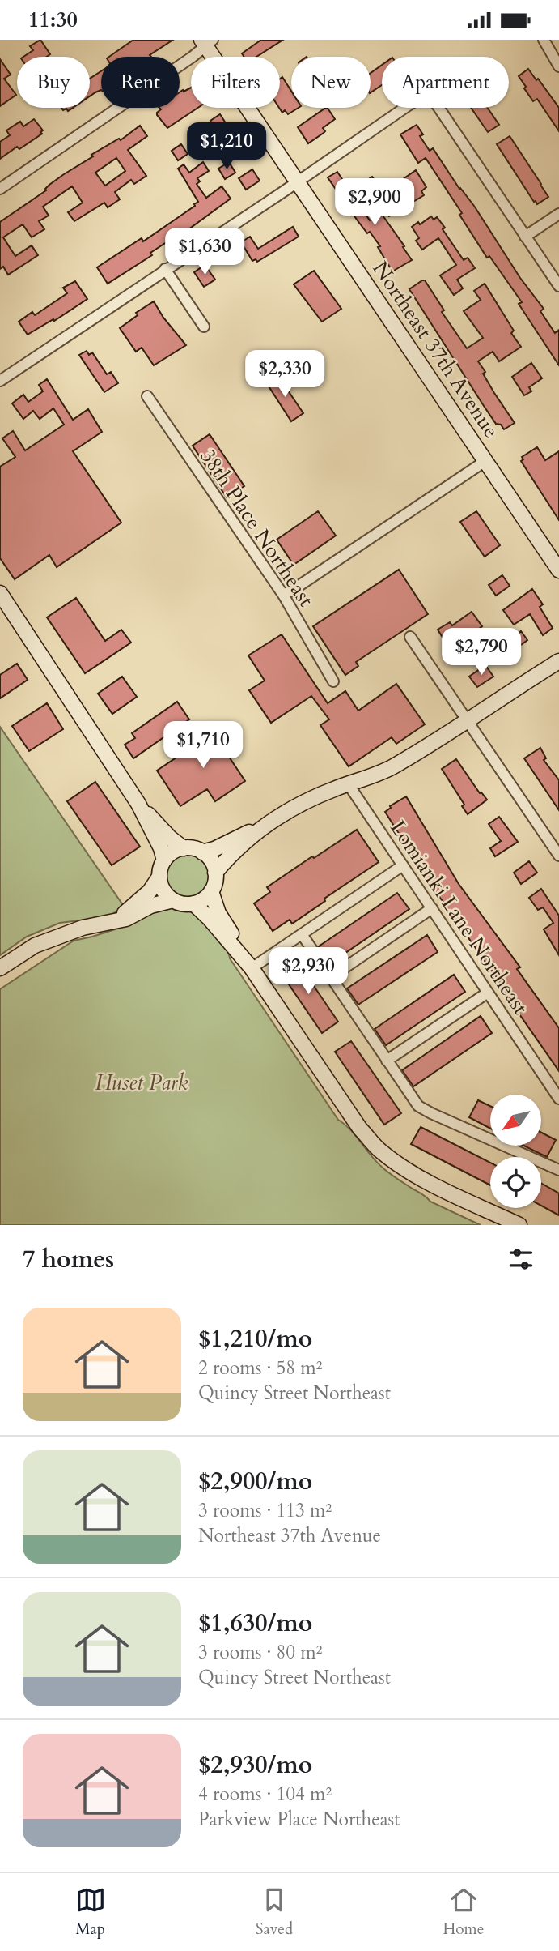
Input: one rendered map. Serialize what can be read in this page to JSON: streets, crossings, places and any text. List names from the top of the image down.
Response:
{
  "streets": {
    "street": ["Northeast 37th Avenue", "38th Place Northeast", "Lomianki Lane Northeast"]
  },
  "parks": ["Huset Park"],
  "north": "bottom left",
  "page": {
    "status": "11:30",
    "chip": [
      "Buy",
      "Rent",
      "Filters",
      "New",
      "Apartment"
    ],
    "price": [
      "$1,210",
      "$2,900",
      "$1,630",
      "$2,330",
      "$2,790",
      "$1,710",
      "$2,930"
    ],
    "heading": "7 homes",
    "list": [
      {
        "name": "$1,210/mo",
        "note": "2 rooms · 58 m² · Quincy Street Northeast"
      },
      {
        "name": "$2,900/mo",
        "note": "3 rooms · 113 m² · Northeast 37th Avenue"
      },
      {
        "name": "$1,630/mo",
        "note": "3 rooms · 80 m² · Quincy Street Northeast"
      },
      {
        "name": "$2,930/mo",
        "note": "4 rooms · 104 m² · Parkview Place Northeast"
      }
    ],
    "tabs": ["Map", "Saved", "Home"]
  }
}
